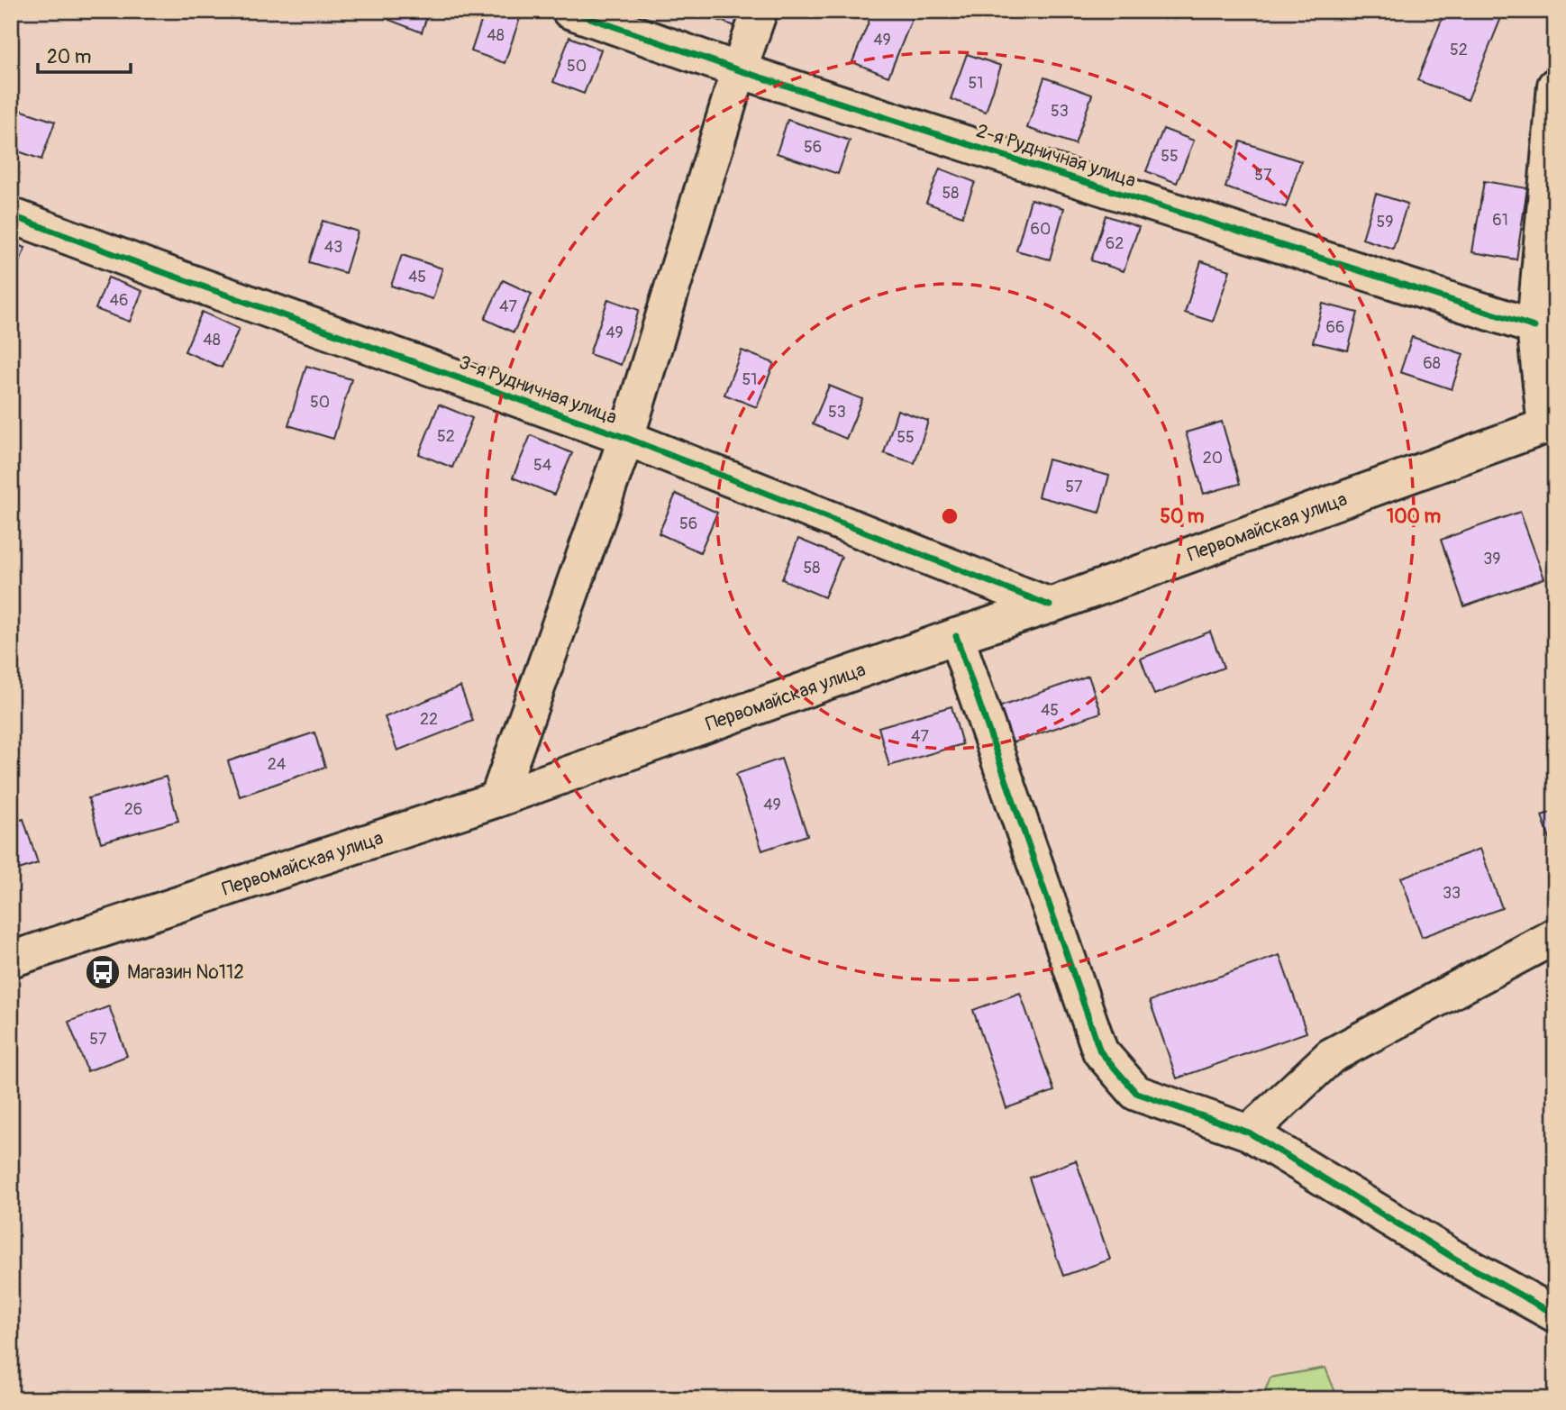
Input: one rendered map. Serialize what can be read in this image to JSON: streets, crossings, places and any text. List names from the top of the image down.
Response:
{
  "streets": {
    "street": ["2-я Рудничная улица", "3-я Рудничная улица", "Первомайская улица"]
  },
  "crossings": [
    ["3-я Рудничная улица", "Первомайская улица"]
  ],
  "places": {
    "bus stop": ["Магазин №112"]
  },
  "house_numbers": [
    "48",
    "49",
    "52",
    "50",
    "51",
    "53",
    "56",
    "55",
    "57",
    "58",
    "61",
    "59",
    "60",
    "62",
    "43",
    "45",
    "46",
    "47",
    "66",
    "49",
    "48",
    "68",
    "51",
    "50",
    "53",
    "52",
    "55",
    "20",
    "54",
    "57",
    "56",
    "39",
    "58",
    "45",
    "22",
    "47",
    "24",
    "49",
    "26",
    "33",
    "57"
  ],
  "scale_bar": "20 m",
  "rings": ["50 m", "100 m"]
}
